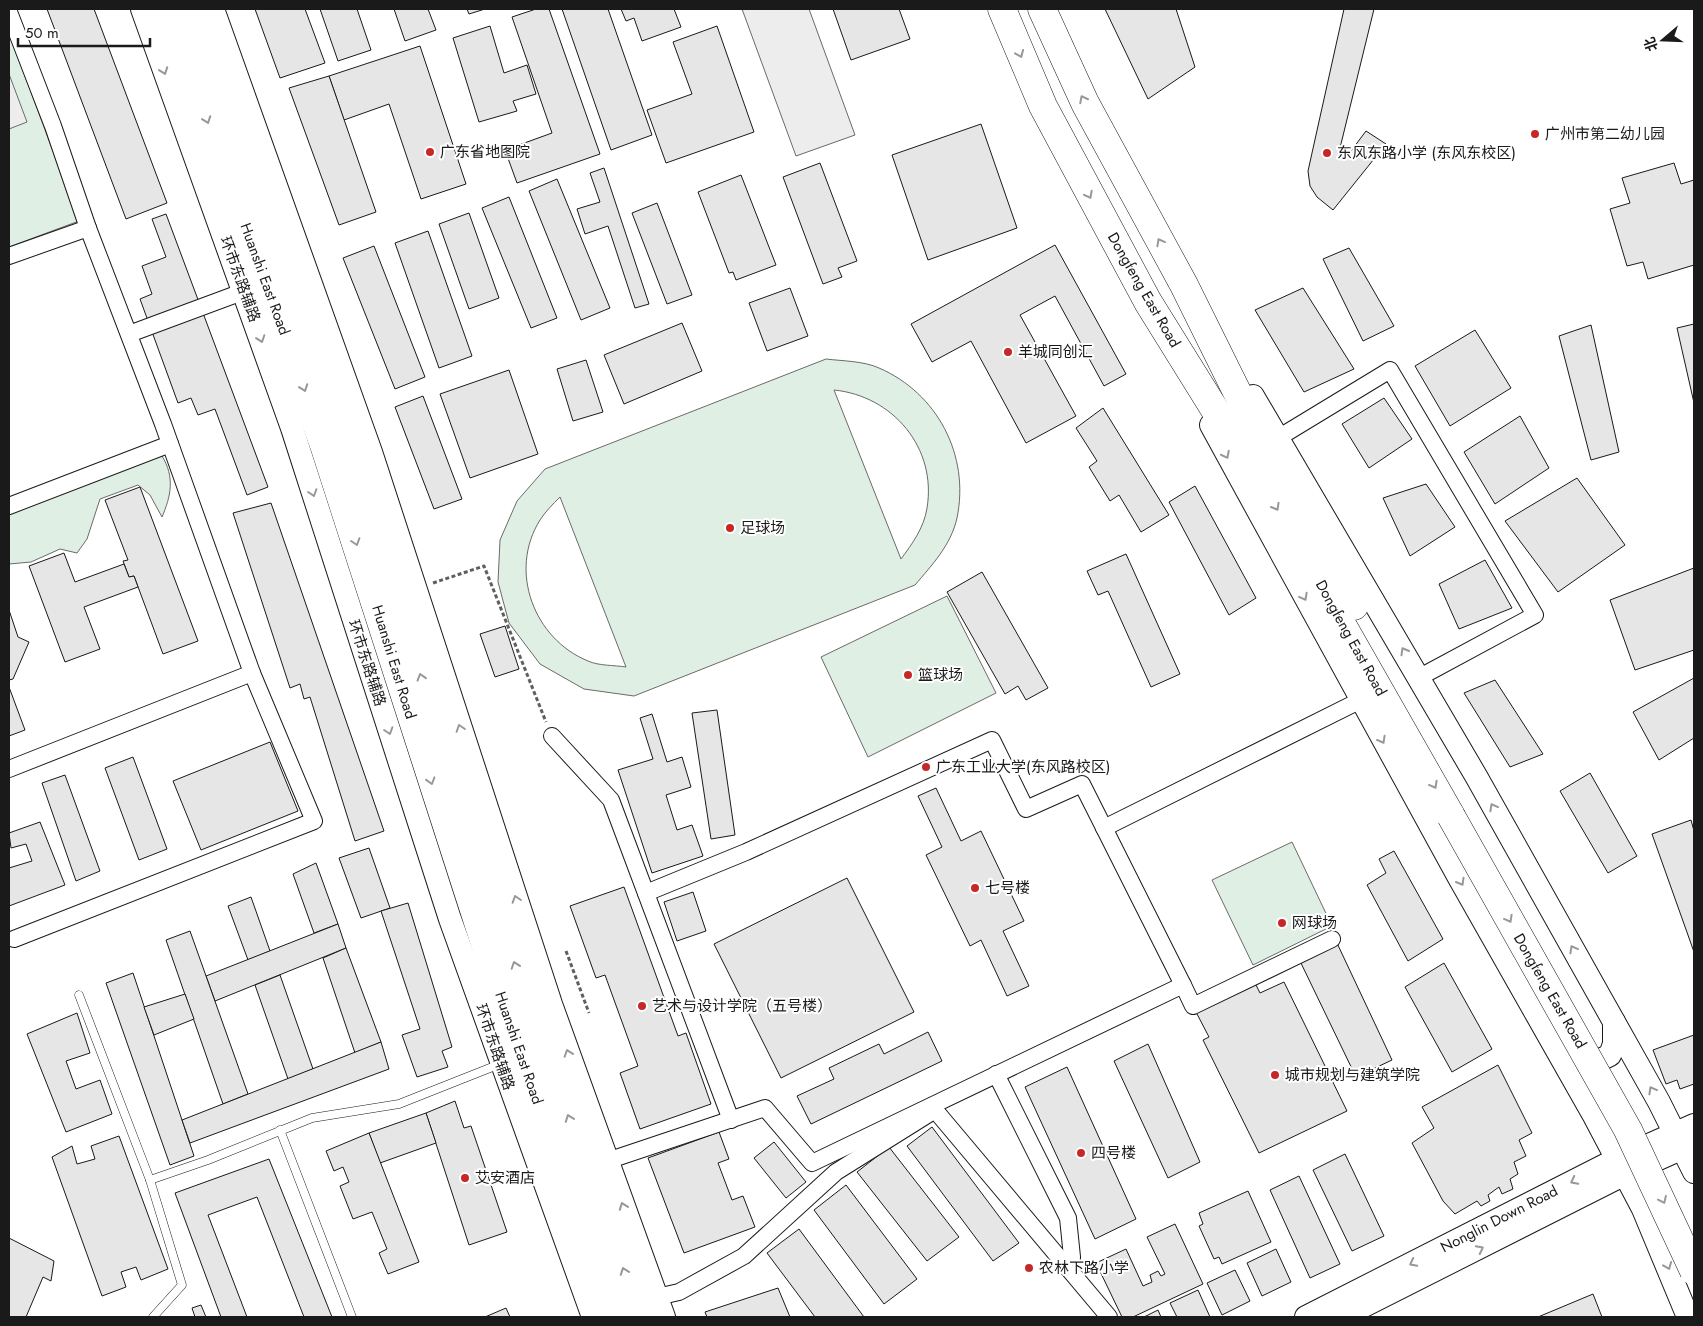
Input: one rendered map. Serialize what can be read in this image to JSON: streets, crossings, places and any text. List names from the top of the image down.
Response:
{
  "streets": {
    "highway": ["Huanshi East Road", "Dongfeng East Road"],
    "main road": ["环市东路辅路", "Nonglin Down Road"]
  },
  "crossings": [
    ["环市东路辅路", "Huanshi East Road"]
  ],
  "places": [
    "广州市第二幼儿园",
    "广东省地图院",
    "东风东路小学 (东风东校区)",
    "羊城同创汇",
    "足球场",
    "篮球场",
    "广东工业大学(东风路校区)",
    "七号楼",
    "网球场",
    "艺术与设计学院（五号楼）",
    "城市规划与建筑学院",
    "四号楼",
    "艾安酒店",
    "农林下路小学"
  ],
  "scale_bar": "50 m",
  "north": "left"
}
